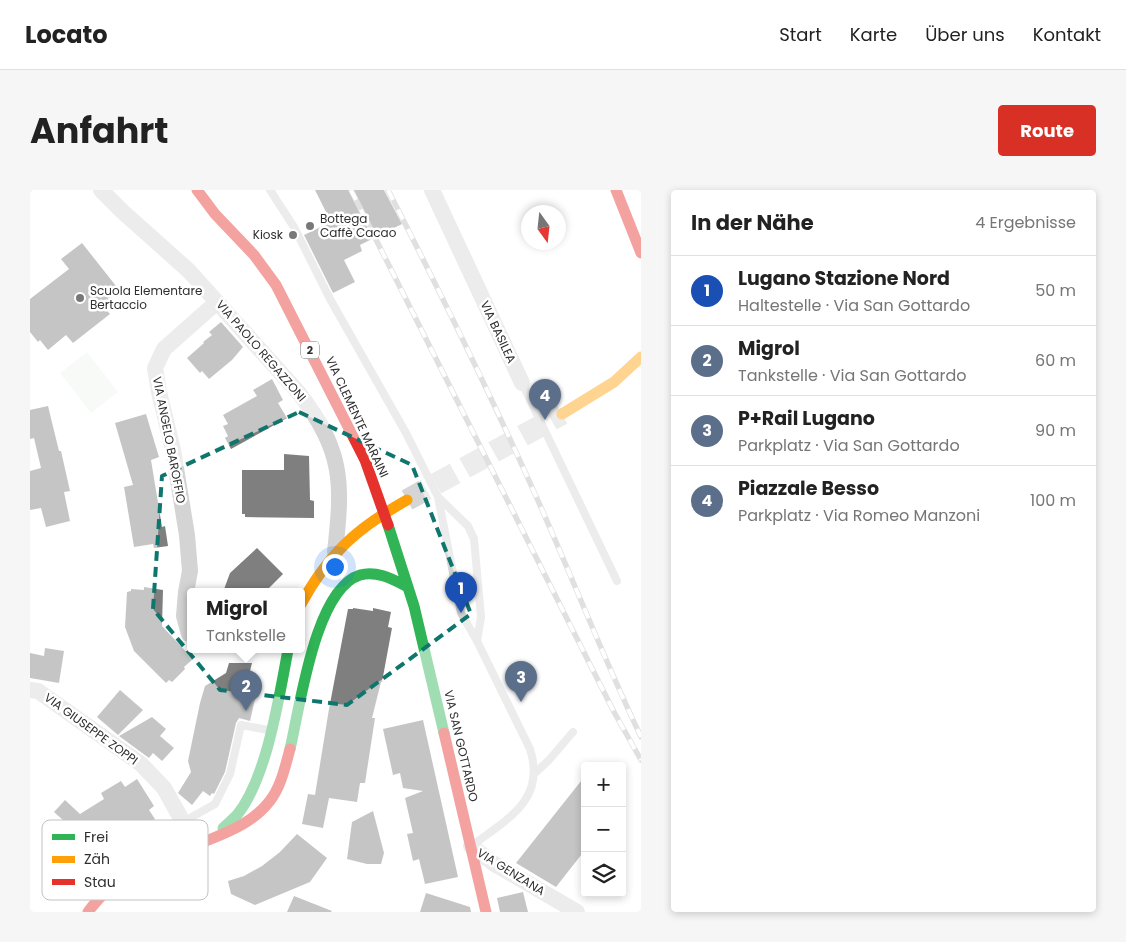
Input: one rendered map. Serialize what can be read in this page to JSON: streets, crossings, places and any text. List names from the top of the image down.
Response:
{
  "streets": {
    "main road": ["2", "VIA CLEMENTE MARAINI", "VIA SAN GOTTARDO"],
    "street": [
      "VIA BASILEA",
      "VIA PAOLO REGAZZONI",
      "VIA ANGELO BAROFFIO",
      "VIA GIUSEPPE ZOPPI",
      "VIA GENZANA"
    ]
  },
  "crossings": [
    ["VIA PAOLO REGAZZONI", "VIA ANGELO BAROFFIO"],
    ["VIA CLEMENTE MARAINI", "VIA SAN GOTTARDO"],
    ["VIA SAN GOTTARDO", "VIA GENZANA"]
  ],
  "places": ["Bottega Caffè Cacao", "Kiosk", "Scuola Elementare Bertaccio"],
  "legend": ["Frei", "Zäh", "Stau"],
  "north": "bottom",
  "page": {
    "header": "Locato",
    "nav": [
      "Start",
      "Karte",
      "Über uns",
      "Kontakt"
    ],
    "title": "Anfahrt",
    "buttons": "Route",
    "heading": ["In der Nähe", "4 Ergebnisse"],
    "list": [
      {
        "mark": "1",
        "name": "Lugano Stazione Nord",
        "note": "Haltestelle · Via San Gottardo",
        "value": "50 m"
      },
      {
        "mark": "2",
        "name": "Migrol",
        "note": "Tankstelle · Via San Gottardo",
        "value": "60 m"
      },
      {
        "mark": "3",
        "name": "P+Rail Lugano",
        "note": "Parkplatz · Via San Gottardo",
        "value": "90 m"
      },
      {
        "mark": "4",
        "name": "Piazzale Besso",
        "note": "Parkplatz · Via Romeo Manzoni",
        "value": "100 m"
      }
    ],
    "pins": [
      "4",
      "1",
      "3",
      "2"
    ],
    "popup": ["Migrol", "Tankstelle"],
    "map_buttons": ["+", "−"]
  }
}
